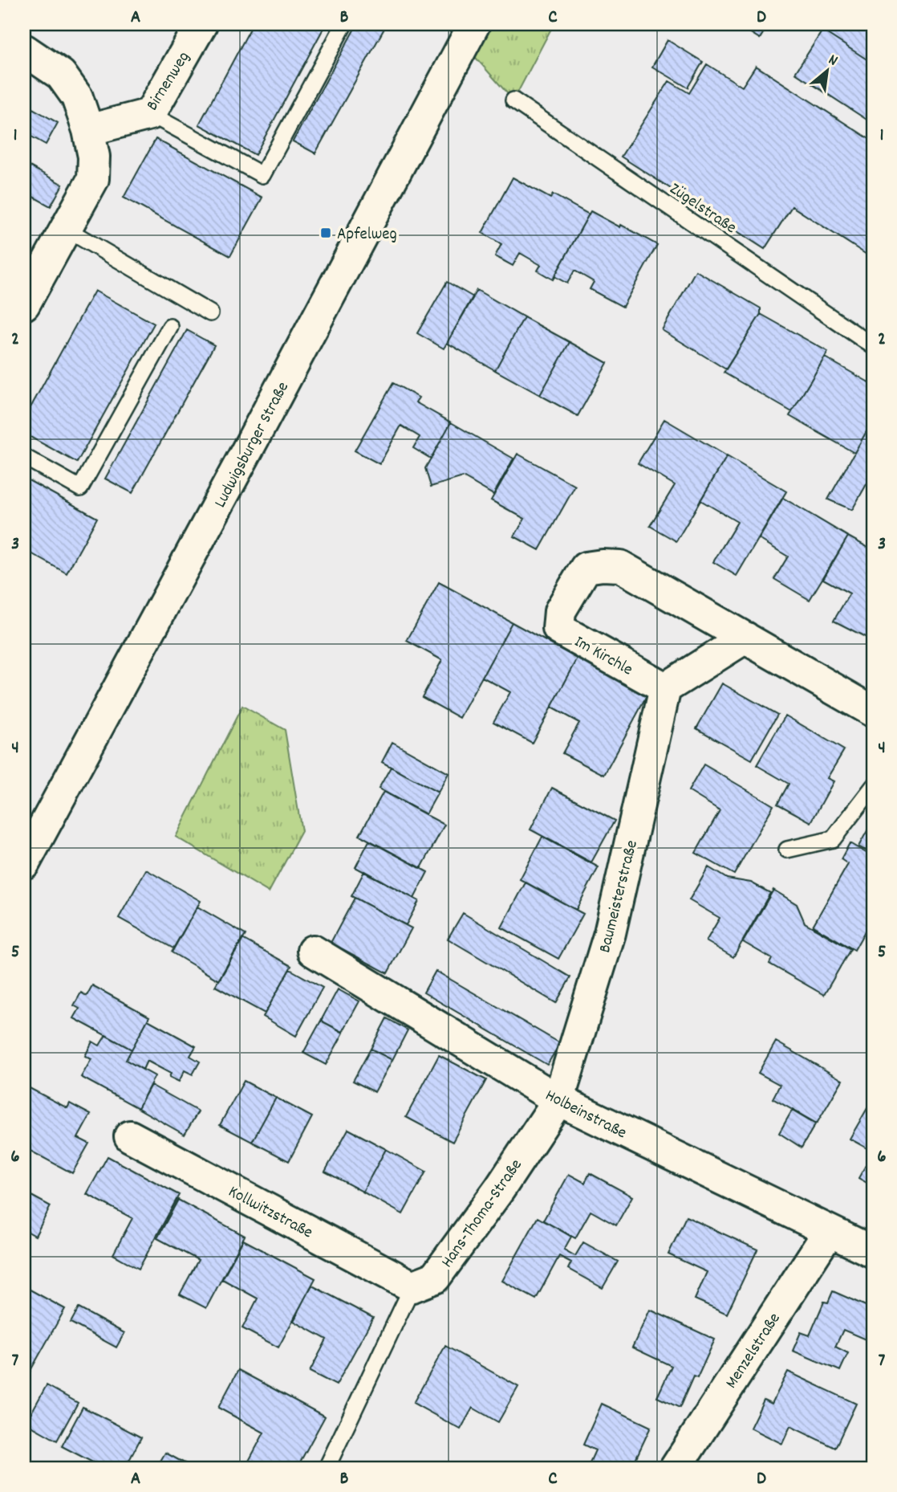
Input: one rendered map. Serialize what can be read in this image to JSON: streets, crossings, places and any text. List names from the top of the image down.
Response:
{
  "streets": {
    "street": [
      "Birnenweg",
      "Ludwigsburger Straße",
      "Im Kirchle",
      "Baumeisterstraße",
      "Holbeinstraße",
      "Kollwitzstraße",
      "Hans-Thoma-Straße",
      "Menzelstraße"
    ],
    "lane": ["Zügelstraße"]
  },
  "crossings": [
    ["Im Kirchle", "Baumeisterstraße"],
    ["Baumeisterstraße", "Holbeinstraße"],
    ["Baumeisterstraße", "Hans-Thoma-Straße"],
    ["Holbeinstraße", "Hans-Thoma-Straße"],
    ["Holbeinstraße", "Menzelstraße"],
    ["Kollwitzstraße", "Hans-Thoma-Straße"]
  ],
  "places": {
    "transit": ["Apfelweg"]
  },
  "north": "top right",
  "grid": {
    "columns": [
      "A",
      "B",
      "C",
      "D"
    ],
    "rows": [
      "1",
      "2",
      "3",
      "4",
      "5",
      "6",
      "7"
    ]
  }
}
